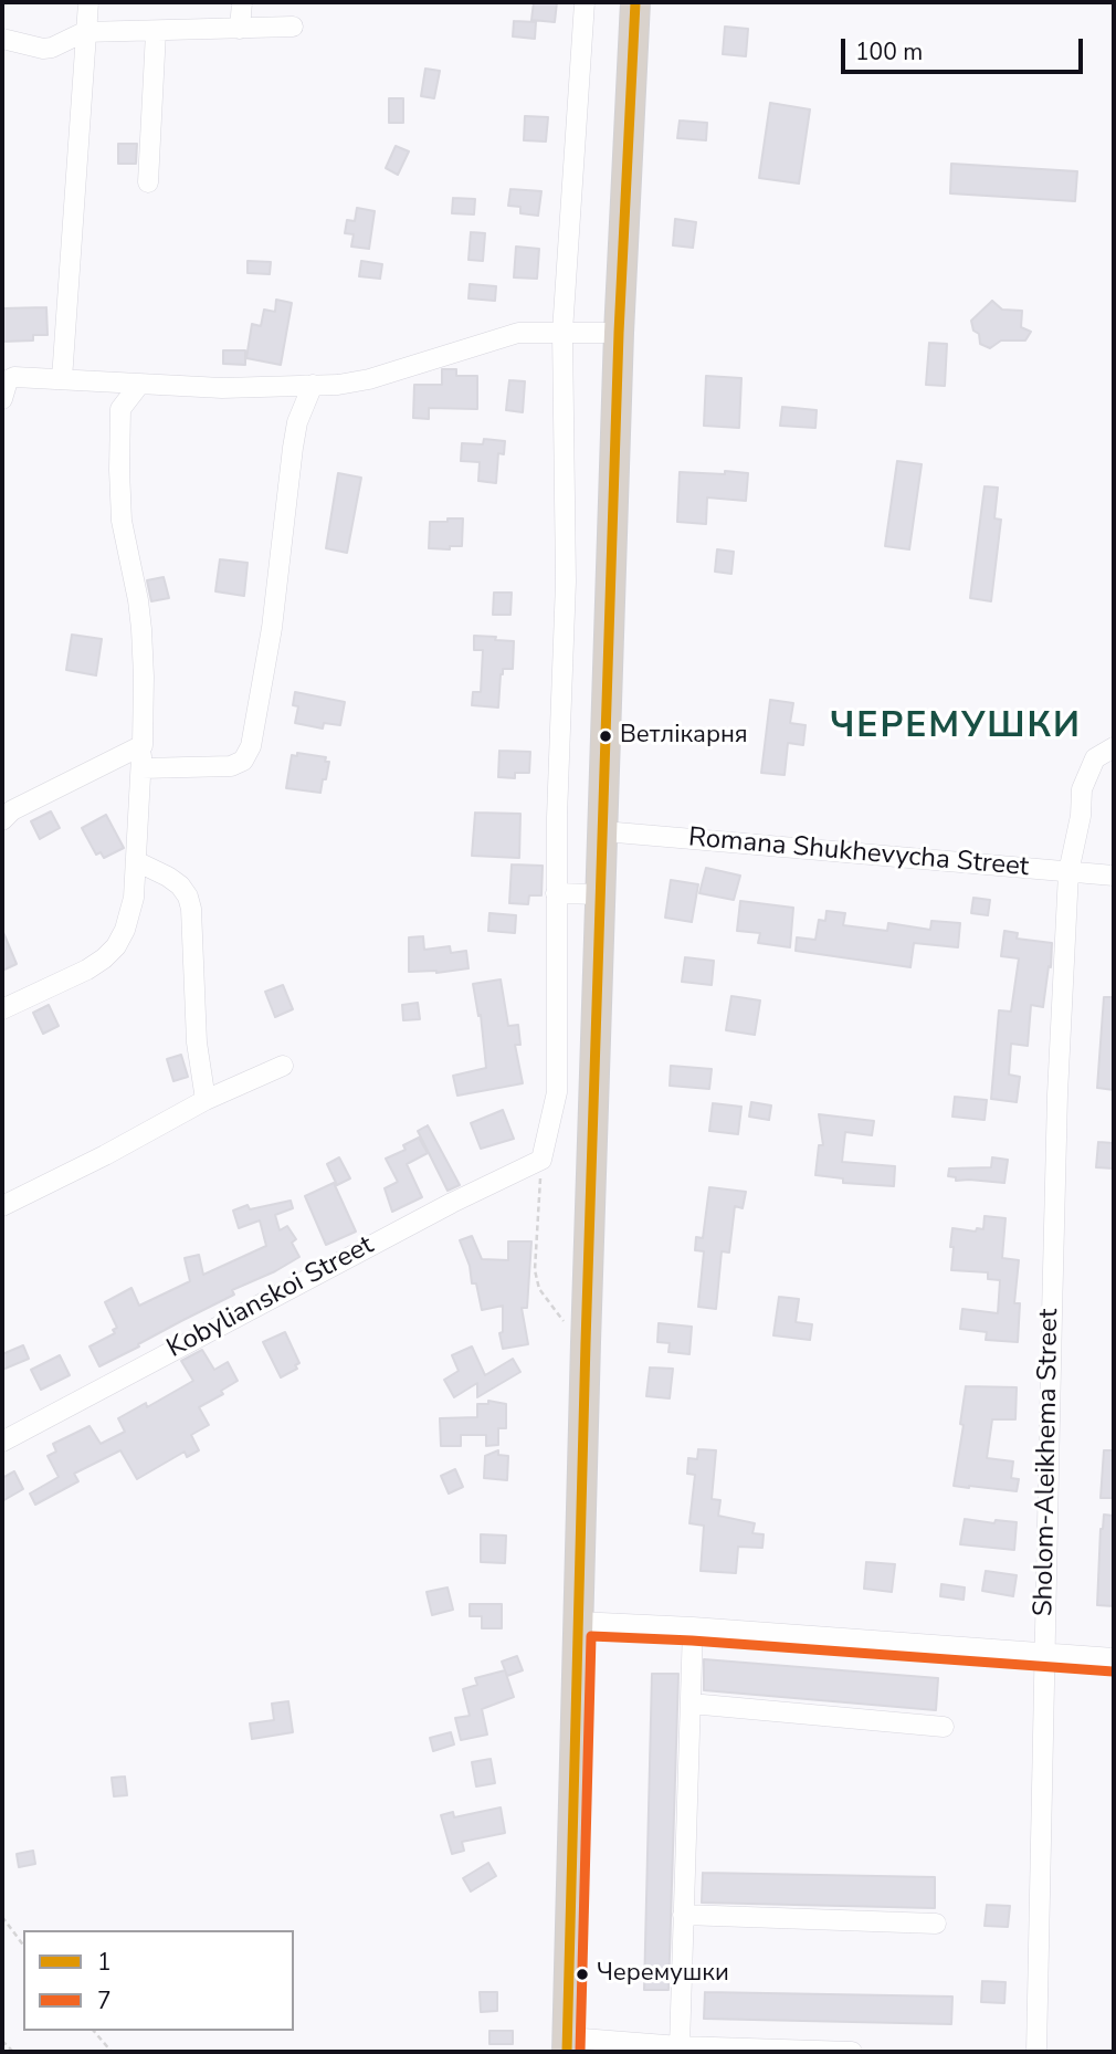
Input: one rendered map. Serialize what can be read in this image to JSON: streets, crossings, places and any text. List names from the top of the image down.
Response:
{
  "streets": {
    "street": ["Romana Shukhevycha Street", "Kobylianskoi Street", "Sholom-Aleikhema Street"]
  },
  "crossings": [
    ["Romana Shukhevycha Street", "Sholom-Aleikhema Street"]
  ],
  "districts": ["ЧЕРЕМУШКИ"],
  "places": ["Ветлікарня", "Черемушки"],
  "lines": ["transit line 1", "transit line 7"],
  "legend": ["1", "7"],
  "scale_bar": "100 m"
}
